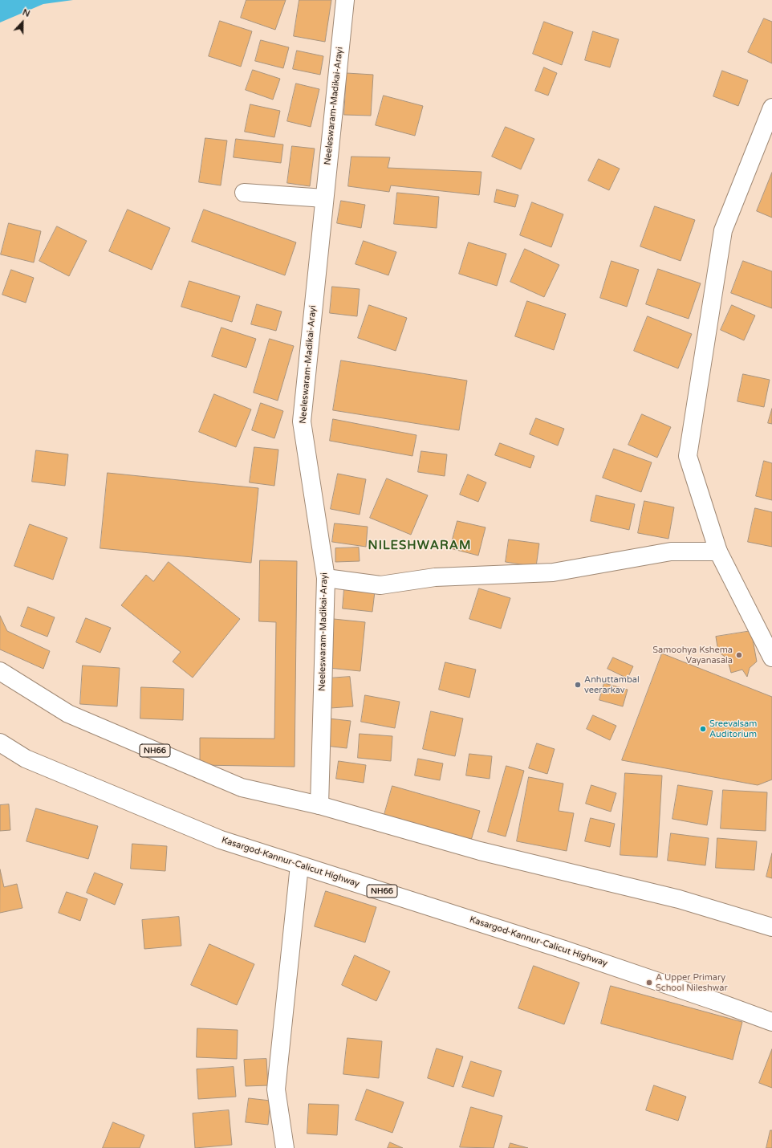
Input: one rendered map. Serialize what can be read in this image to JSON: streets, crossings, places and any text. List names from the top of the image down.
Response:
{
  "streets": {
    "main road": ["Neeleswaram-Madikai-Arayi", "NH66", "Kasargod-Kannur-Calicut Highway"]
  },
  "crossings": [
    ["Neeleswaram-Madikai-Arayi", "NH66"]
  ],
  "districts": ["NILESHWARAM"],
  "places": [
    "Samoohya Kshema Vayanasala",
    "Anhuttambal veerarkav",
    "Sreevalsam Auditorium",
    "A Upper Primary School Nileshwar"
  ],
  "north": "top"
}
